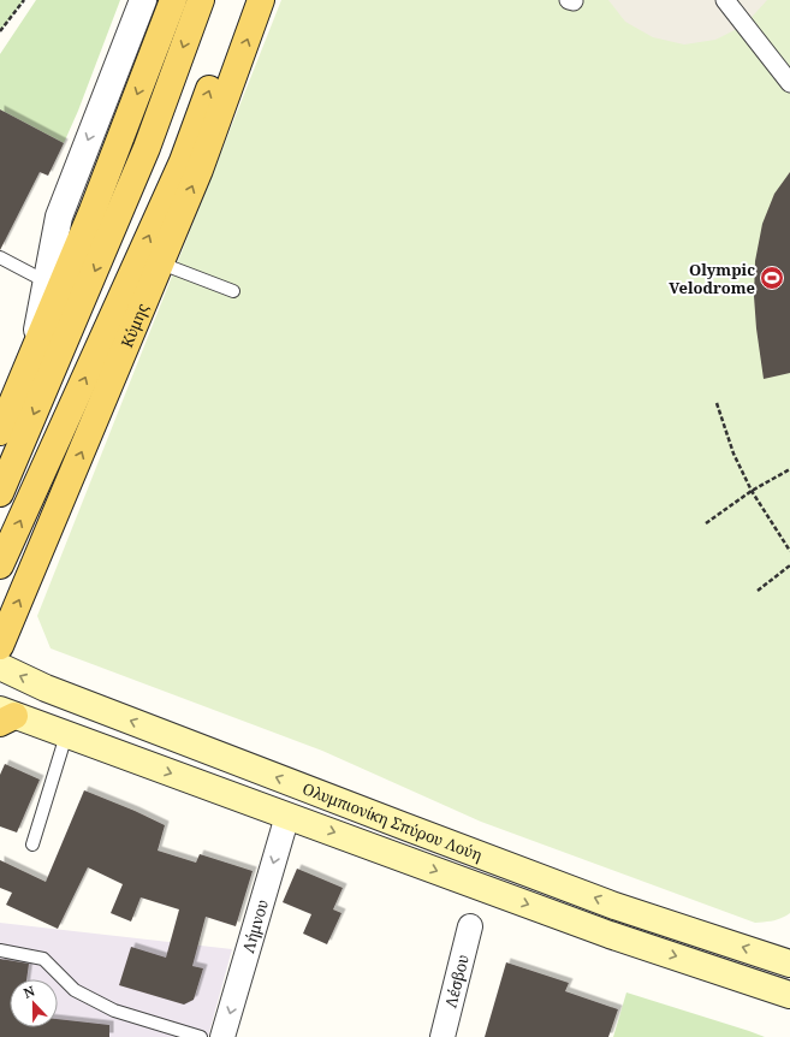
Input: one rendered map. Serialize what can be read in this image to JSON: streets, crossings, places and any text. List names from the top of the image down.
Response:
{
  "streets": {
    "main road": ["Κύμης", "Ολυμπιονίκη Σπύρου Λούη"],
    "street": ["Λήμνου", "Λέσβου"]
  },
  "crossings": [
    ["Ολυμπιονίκη Σπύρου Λούη", "Λήμνου"]
  ],
  "one_way": ["Λήμνου"],
  "places": {
    "sports": ["Olympic Velodrome"]
  },
  "north": "top"
}
